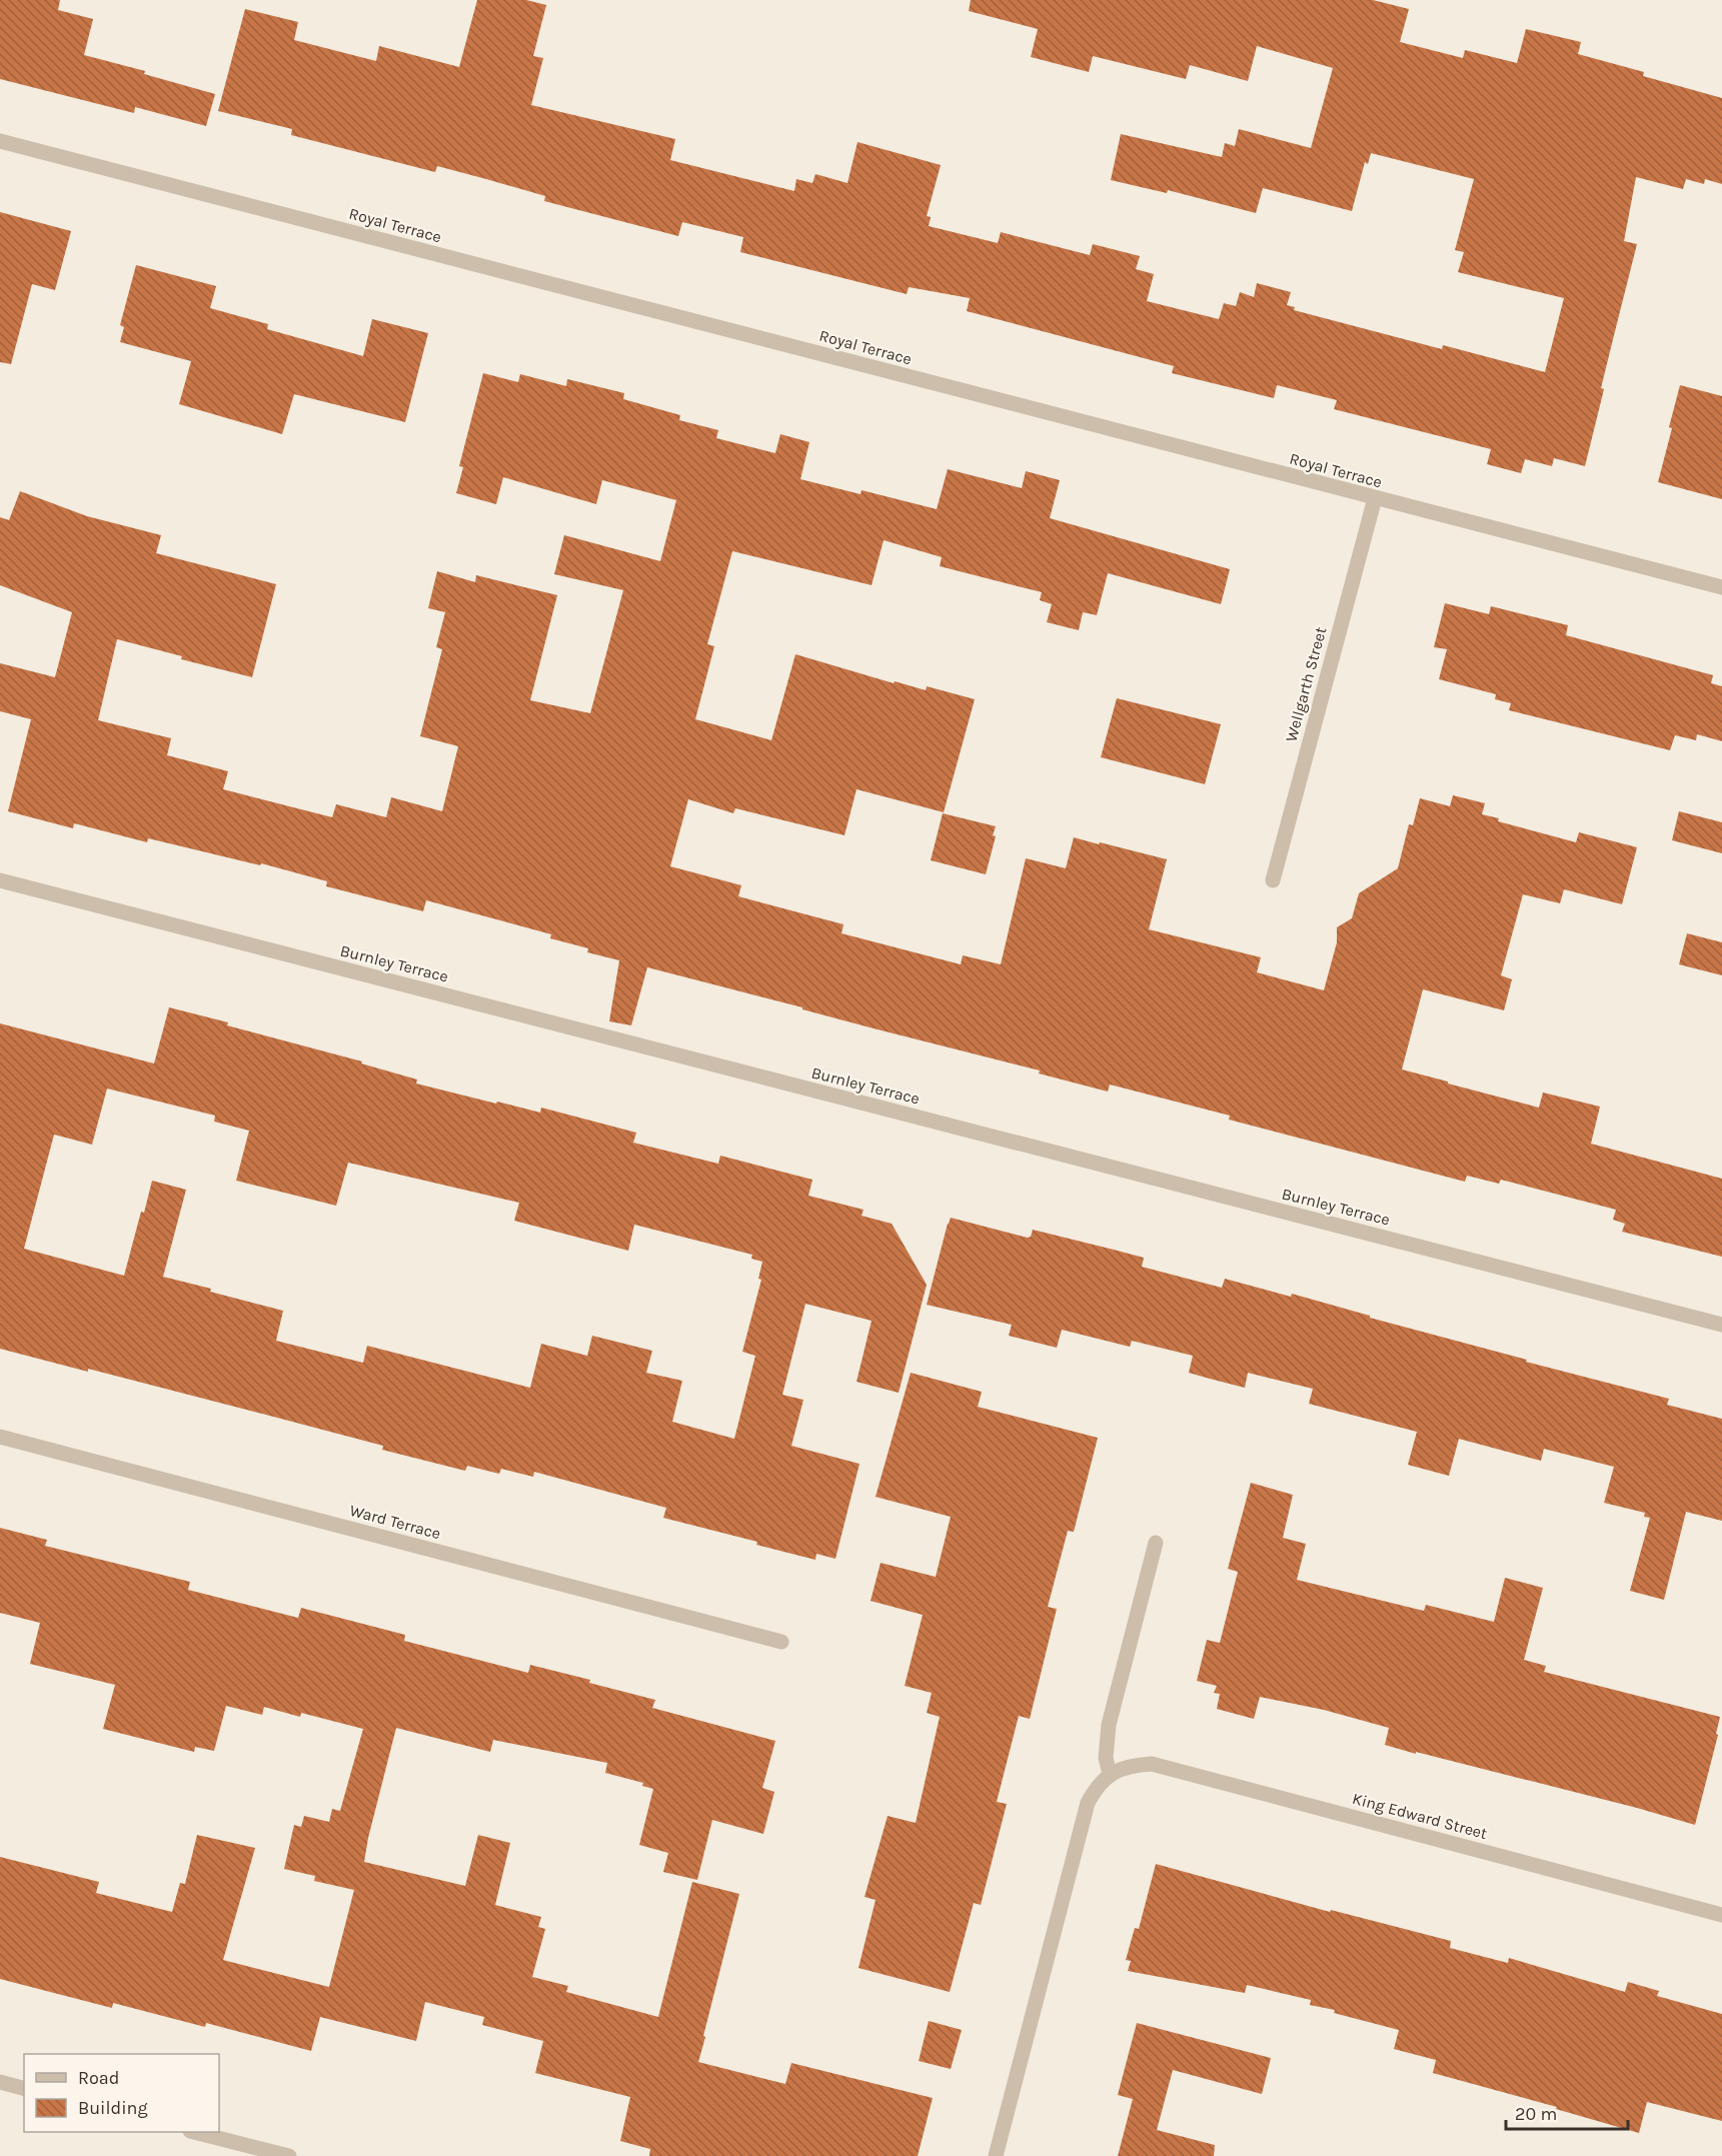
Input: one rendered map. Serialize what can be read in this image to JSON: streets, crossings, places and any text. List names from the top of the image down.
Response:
{
  "streets": {
    "street": [
      "Royal Terrace",
      "Wellgarth Street",
      "Burnley Terrace",
      "Ward Terrace",
      "King Edward Street"
    ]
  },
  "crossings": [
    ["Royal Terrace", "Wellgarth Street"]
  ],
  "legend": ["Road", "Building"],
  "scale_bar": "20 m"
}
